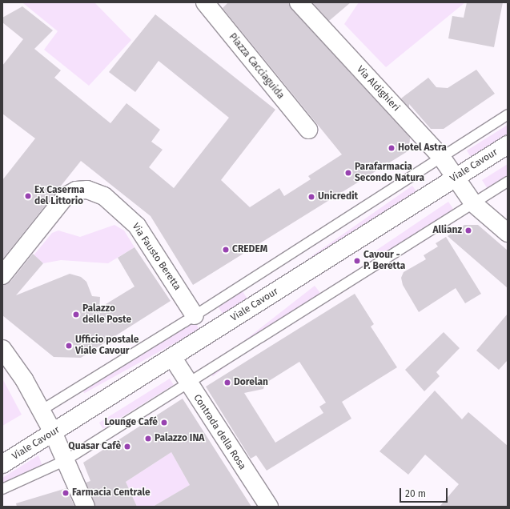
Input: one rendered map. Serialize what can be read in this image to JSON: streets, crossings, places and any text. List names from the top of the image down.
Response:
{
  "streets": {
    "street": [
      "Piazza Cacciaguida",
      "Via Aldighieri",
      "Viale Cavour",
      "Via Fausto Beretta",
      "Contrada della Rosa"
    ]
  },
  "crossings": [
    ["Via Aldighieri", "Viale Cavour"],
    ["Viale Cavour", "Contrada della Rosa"]
  ],
  "places": [
    "Hotel Astra",
    "Parafarmacia Secondo Natura",
    "Ex Caserma del Littorio",
    "Unicredit",
    "Allianz",
    "CREDEM",
    "Cavour - P. Beretta",
    "Palazzo delle Poste",
    "Ufficio postale Viale Cavour",
    "Dorelan",
    "Lounge Café",
    "Palazzo INA",
    "Quasar Cafè",
    "Farmacia Centrale"
  ],
  "scale_bar": "20 m"
}
